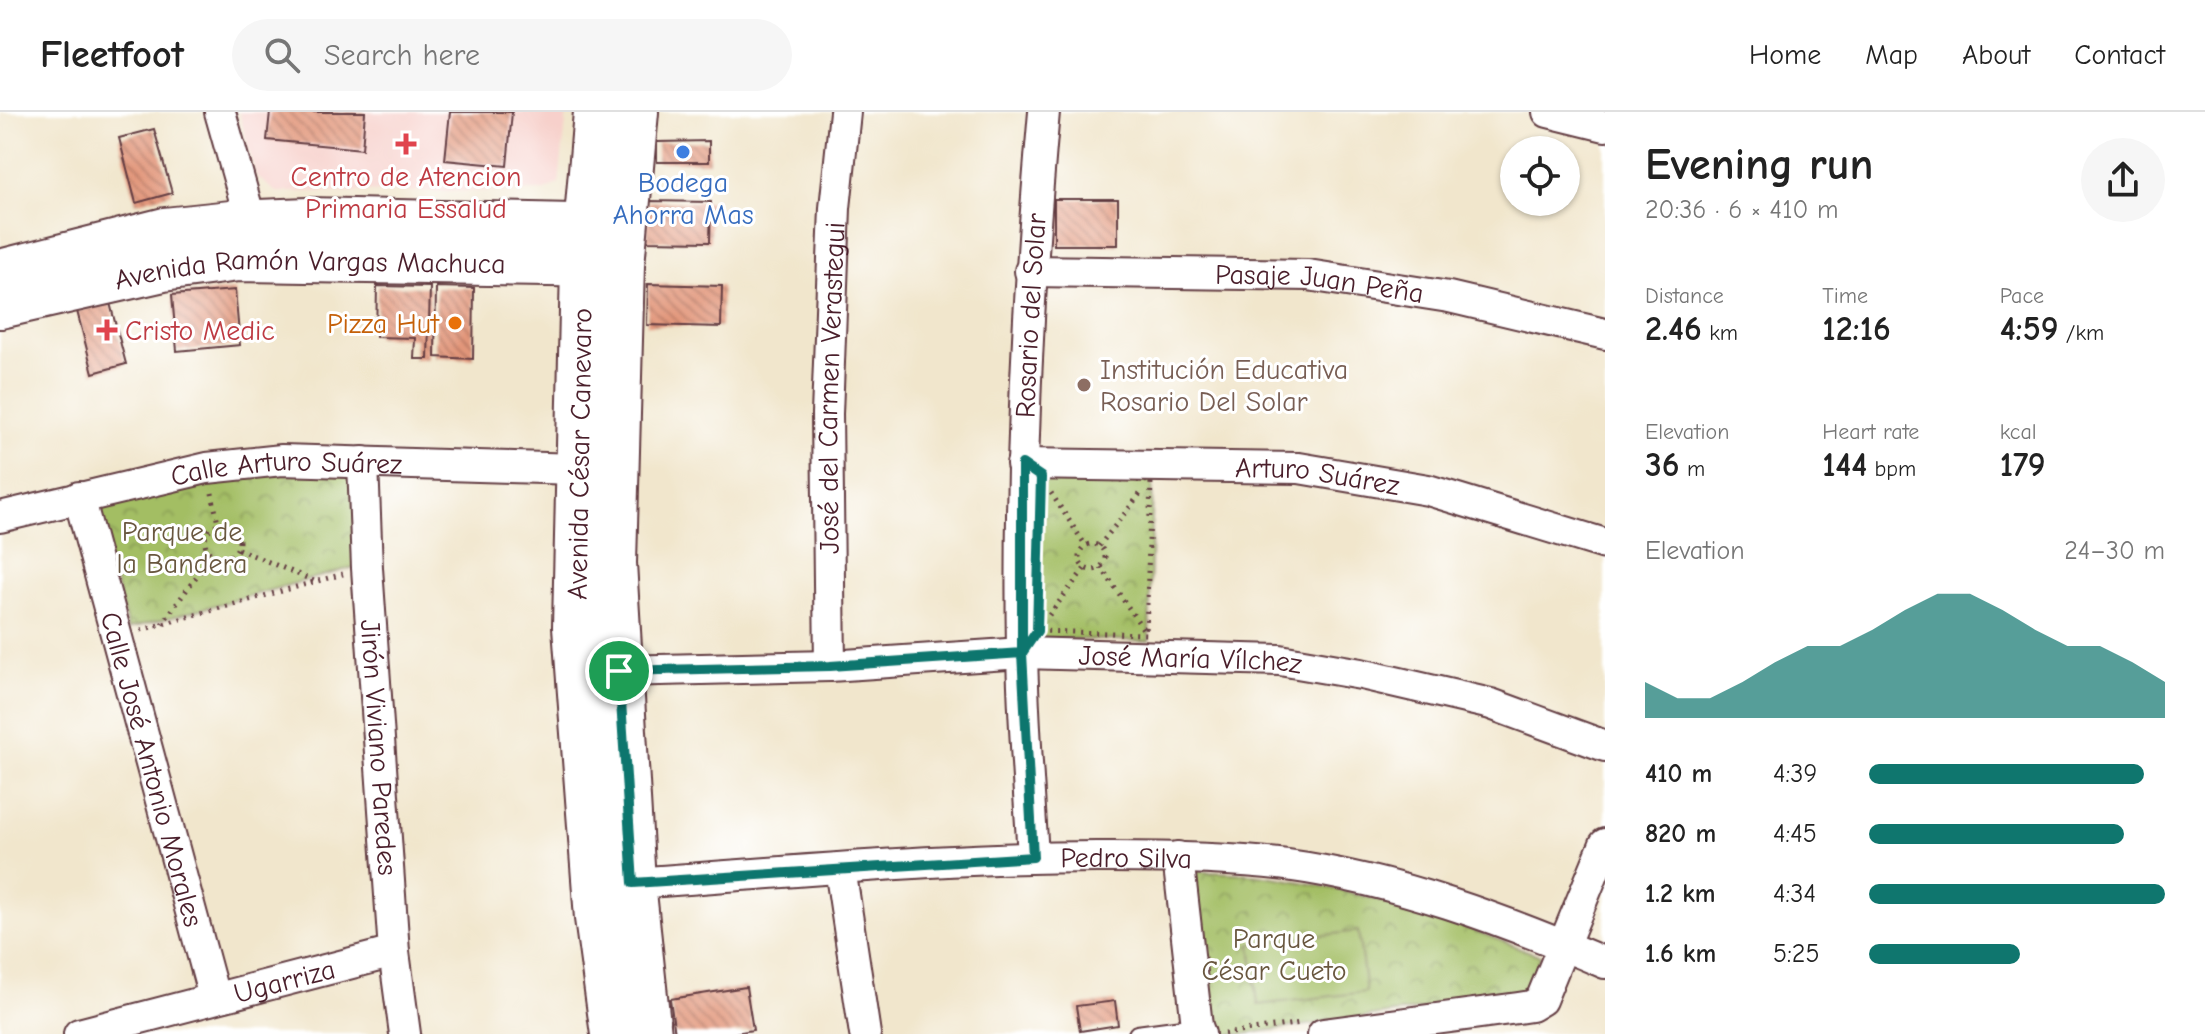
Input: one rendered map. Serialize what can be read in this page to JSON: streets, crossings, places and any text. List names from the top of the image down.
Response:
{
  "streets": {
    "main road": ["Avenida Ramón Vargas Machuca", "Avenida César Canevaro"],
    "street": [
      "Pasaje Juan Peña",
      "Rosario del Solar",
      "José del Carmen Verastegui",
      "Calle Arturo Suárez",
      "Arturo Suárez",
      "José María Vílchez",
      "Jirón Viviano Paredes",
      "Calle José Antonio Morales",
      "Pedro Silva",
      "Ugarriza"
    ]
  },
  "crossings": [
    ["Avenida Ramón Vargas Machuca", "Avenida César Canevaro"],
    ["Pasaje Juan Peña", "Rosario del Solar"],
    ["Rosario del Solar", "Arturo Suárez"],
    ["Rosario del Solar", "José María Vílchez"],
    ["Rosario del Solar", "Pedro Silva"],
    ["José del Carmen Verastegui", "José María Vílchez"],
    ["Avenida César Canevaro", "Calle Arturo Suárez"],
    ["Avenida César Canevaro", "José María Vílchez"],
    ["Avenida César Canevaro", "Pedro Silva"],
    ["Calle Arturo Suárez", "Jirón Viviano Paredes"],
    ["Calle Arturo Suárez", "Calle José Antonio Morales"],
    ["Jirón Viviano Paredes", "Ugarriza"],
    ["Calle José Antonio Morales", "Ugarriza"]
  ],
  "parks": ["Parque de la Bandera", "Parque César Cueto"],
  "places": {
    "health": ["Centro de Atencion Primaria Essalud", "Cristo Medic"],
    "other": ["Bodega Ahorra Mas", "Pizza Hut", "Institución Educativa Rosario Del Solar"]
  },
  "page": {
    "header": "Fleetfoot",
    "search": "Search here",
    "nav": [
      "Home",
      "Map",
      "About",
      "Contact"
    ],
    "heading": ["Evening run", "20:36 · 6 × 410 m"],
    "stats": [
      ["Distance", "2.46 km"],
      ["Time", "12:16"],
      ["Pace", "4:59 /km"],
      ["Elevation", "36 m"],
      ["Heart rate", "144 bpm"],
      ["kcal", "179"]
    ],
    "chart": ["Elevation", "24–30 m"],
    "list": [
      {
        "name": "410 m",
        "note": "4:39"
      },
      {
        "name": "820 m",
        "note": "4:45"
      },
      {
        "name": "1.2 km",
        "note": "4:34"
      },
      {
        "name": "1.6 km",
        "note": "5:25"
      }
    ]
  }
}
